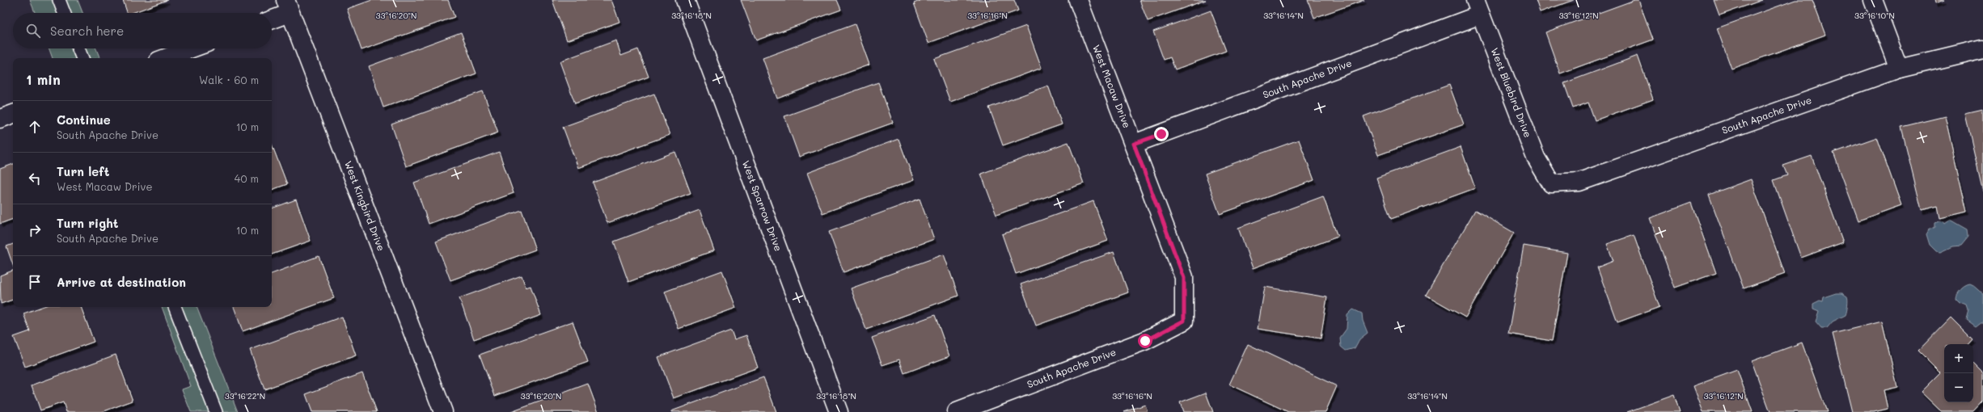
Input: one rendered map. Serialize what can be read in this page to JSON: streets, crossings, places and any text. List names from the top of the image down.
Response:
{
  "streets": {
    "street": [
      "South Apache Drive",
      "West Macaw Drive",
      "West Bluebird Drive",
      "West Kingbird Drive",
      "West Sparrow Drive"
    ]
  },
  "crossings": [
    ["South Apache Drive", "West Macaw Drive"],
    ["South Apache Drive", "West Bluebird Drive"]
  ],
  "page": {
    "search": "Search here",
    "heading": ["1 min", "Walk · 60 m"],
    "list": [
      ["Continue", "South Apache Drive", "10 m"],
      ["Turn left", "West Macaw Drive", "40 m"],
      ["Turn right", "South Apache Drive", "10 m"],
      "Arrive at destination"
    ],
    "map_buttons": ["+", "−"]
  },
  "coordinates": [
    "33°16'20\"N",
    "33°16'18\"N",
    "33°16'16\"N",
    "33°16'14\"N",
    "33°16'12\"N",
    "33°16'10\"N",
    "33°16'22\"N"
  ]
}
